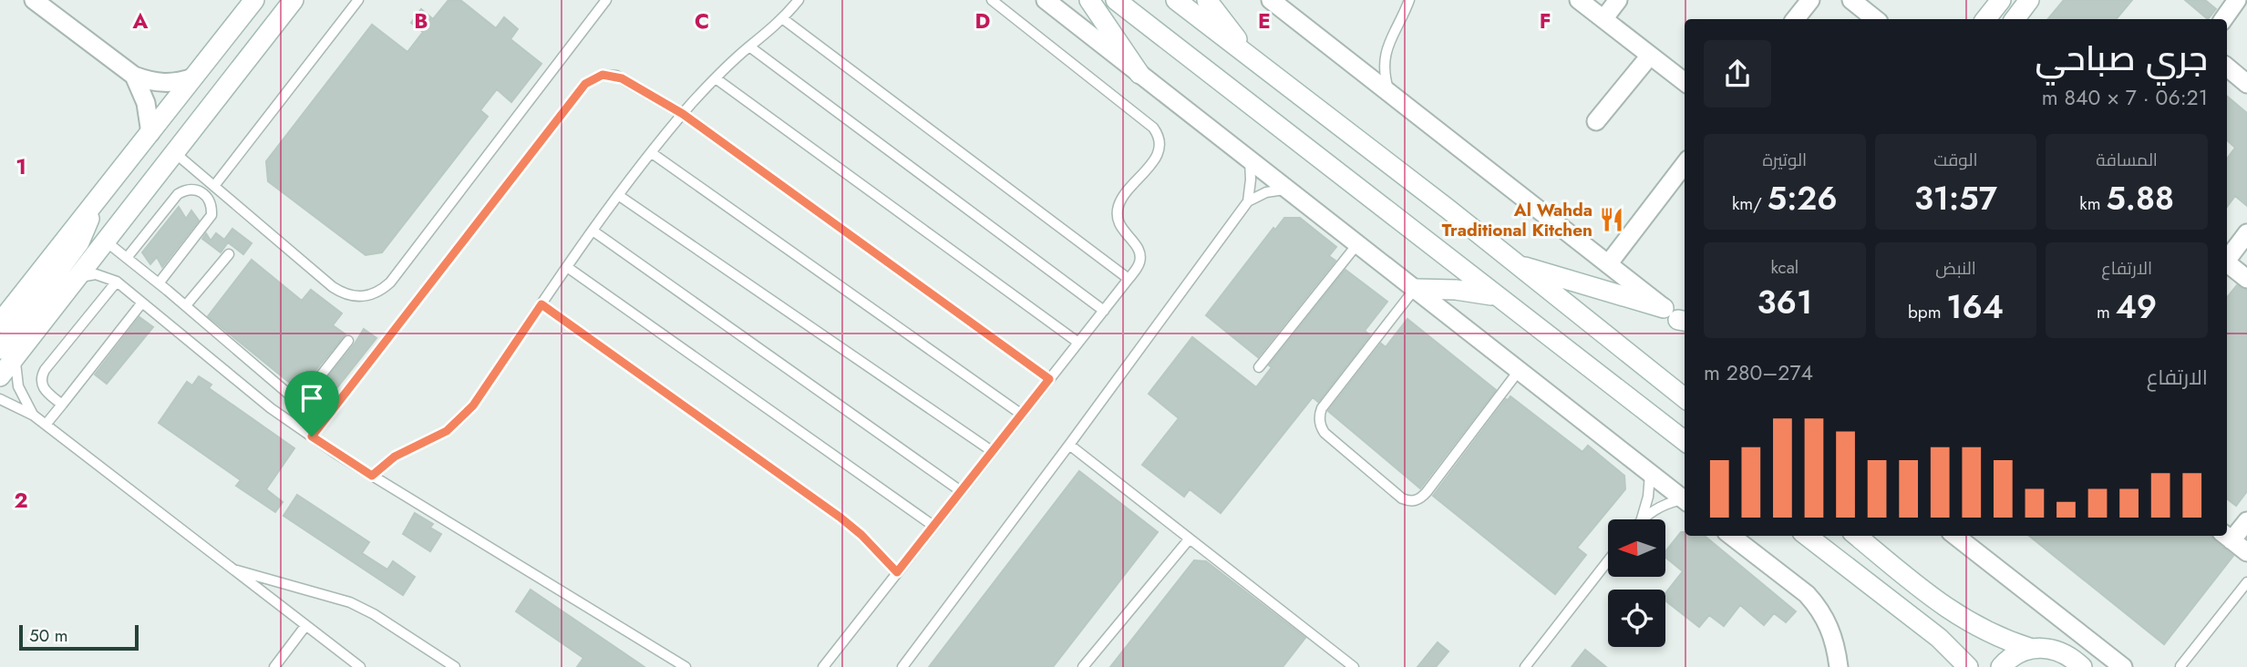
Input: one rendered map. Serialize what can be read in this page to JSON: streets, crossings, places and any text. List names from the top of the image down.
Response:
{
  "places": {
    "restaurant": ["Al Wahda Traditional Kitchen"]
  },
  "scale_bar": "50 m",
  "north": "left",
  "page": {
    "heading": ["جري صباحي", "06:21 · 7 × 840 m"],
    "stats": [
      ["المسافة", "5.88 km"],
      ["الوقت", "31:57"],
      ["الوتيرة", "5:26 /km"],
      ["الارتفاع", "49 m"],
      ["النبض", "164 bpm"],
      ["kcal", "361"]
    ],
    "chart": ["الارتفاع", "274–280 m"],
    "scale": "50 m"
  },
  "grid": {
    "columns": [
      "A",
      "B",
      "C",
      "D",
      "E",
      "F"
    ],
    "rows": ["1", "2"]
  }
}
